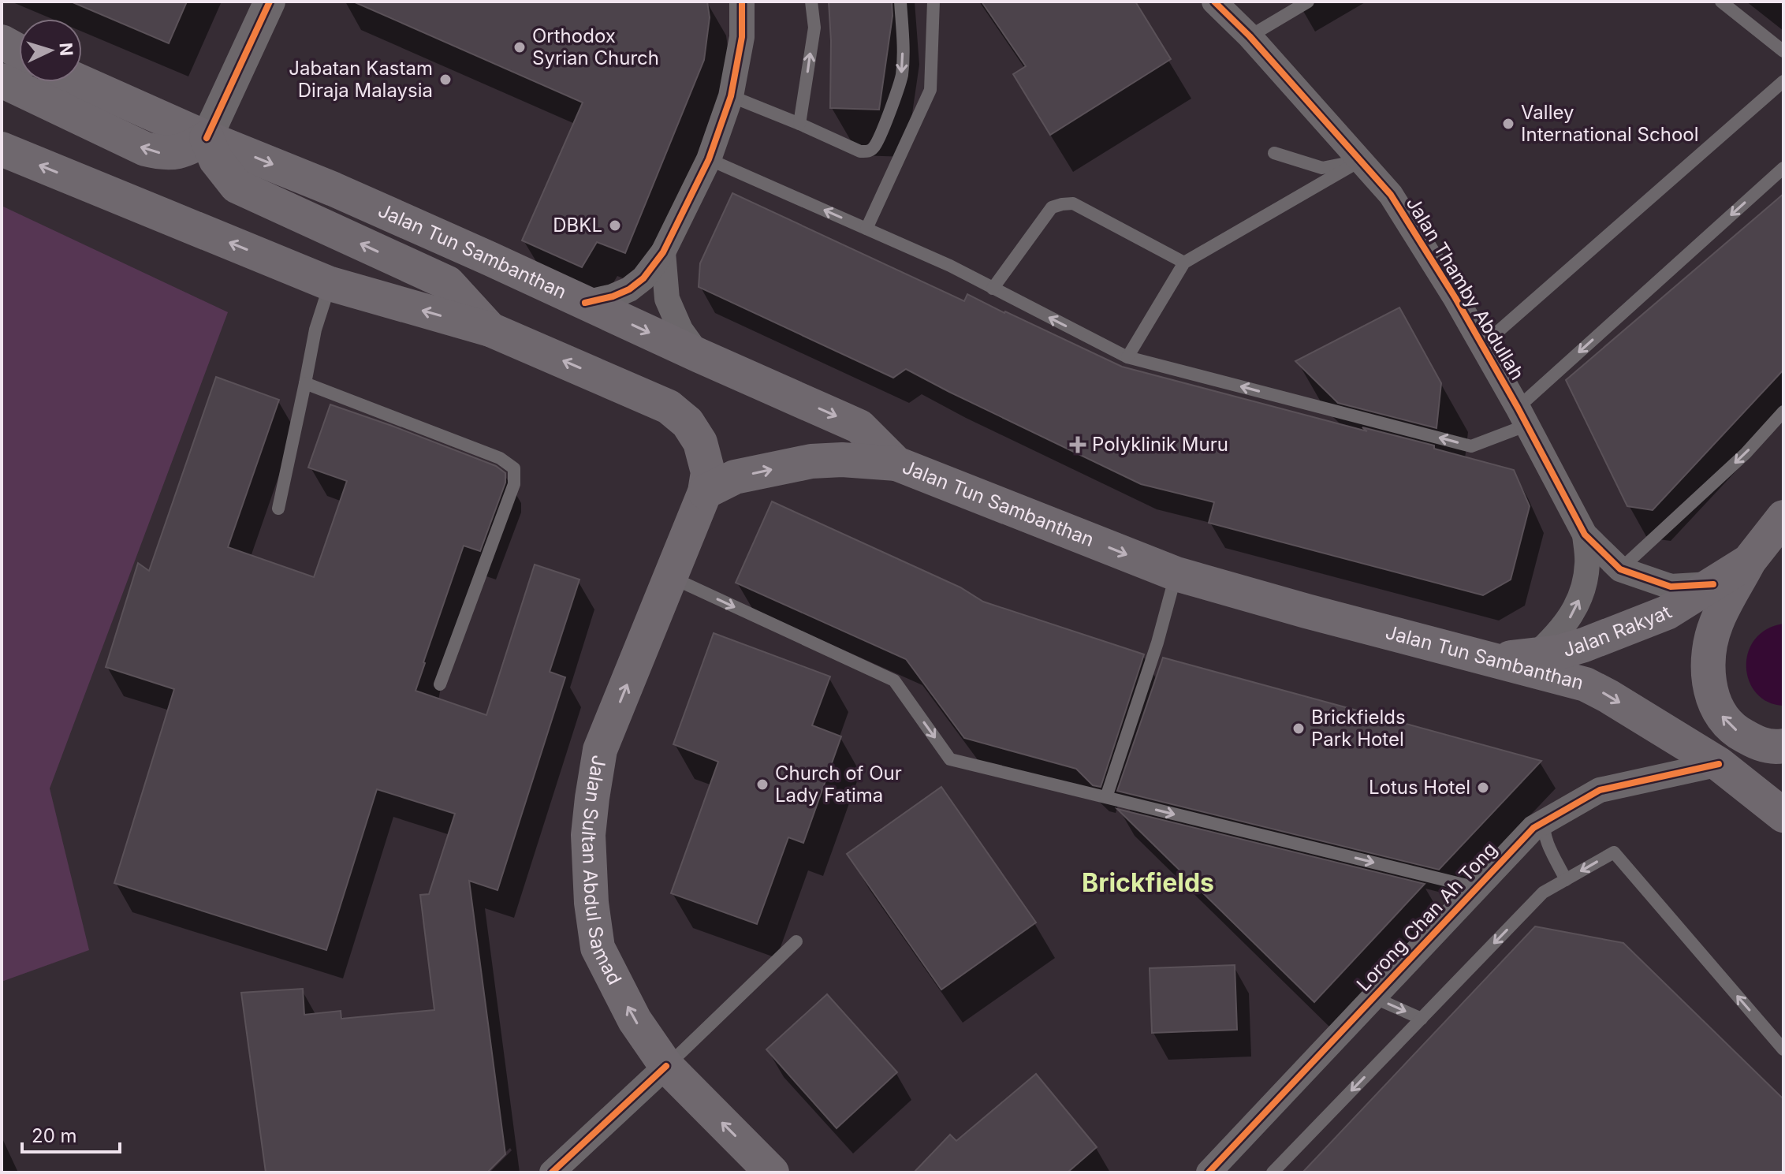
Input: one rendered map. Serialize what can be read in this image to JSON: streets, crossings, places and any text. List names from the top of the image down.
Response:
{
  "streets": {
    "main road": ["Jalan Tun Sambanthan", "Jalan Rakyat", "Jalan Sultan Abdul Samad"],
    "street": ["Jalan Thamby Abdullah", "Lorong Chan Ah Tong"]
  },
  "crossings": [
    ["Jalan Tun Sambanthan", "Jalan Rakyat"],
    ["Jalan Tun Sambanthan", "Lorong Chan Ah Tong"],
    ["Jalan Thamby Abdullah", "Jalan Rakyat"]
  ],
  "one_way": ["Jalan Sultan Abdul Samad"],
  "districts": ["Brickfields"],
  "places": {
    "other": [
      "Orthodox Syrian Church",
      "Jabatan Kastam Diraja Malaysia",
      "Valley International School",
      "DBKL",
      "Brickfields Park Hotel",
      "Church of Our Lady Fatima",
      "Lotus Hotel"
    ],
    "health": ["Polyklinik Muru"]
  },
  "scale_bar": "20 m",
  "north": "right"
}
